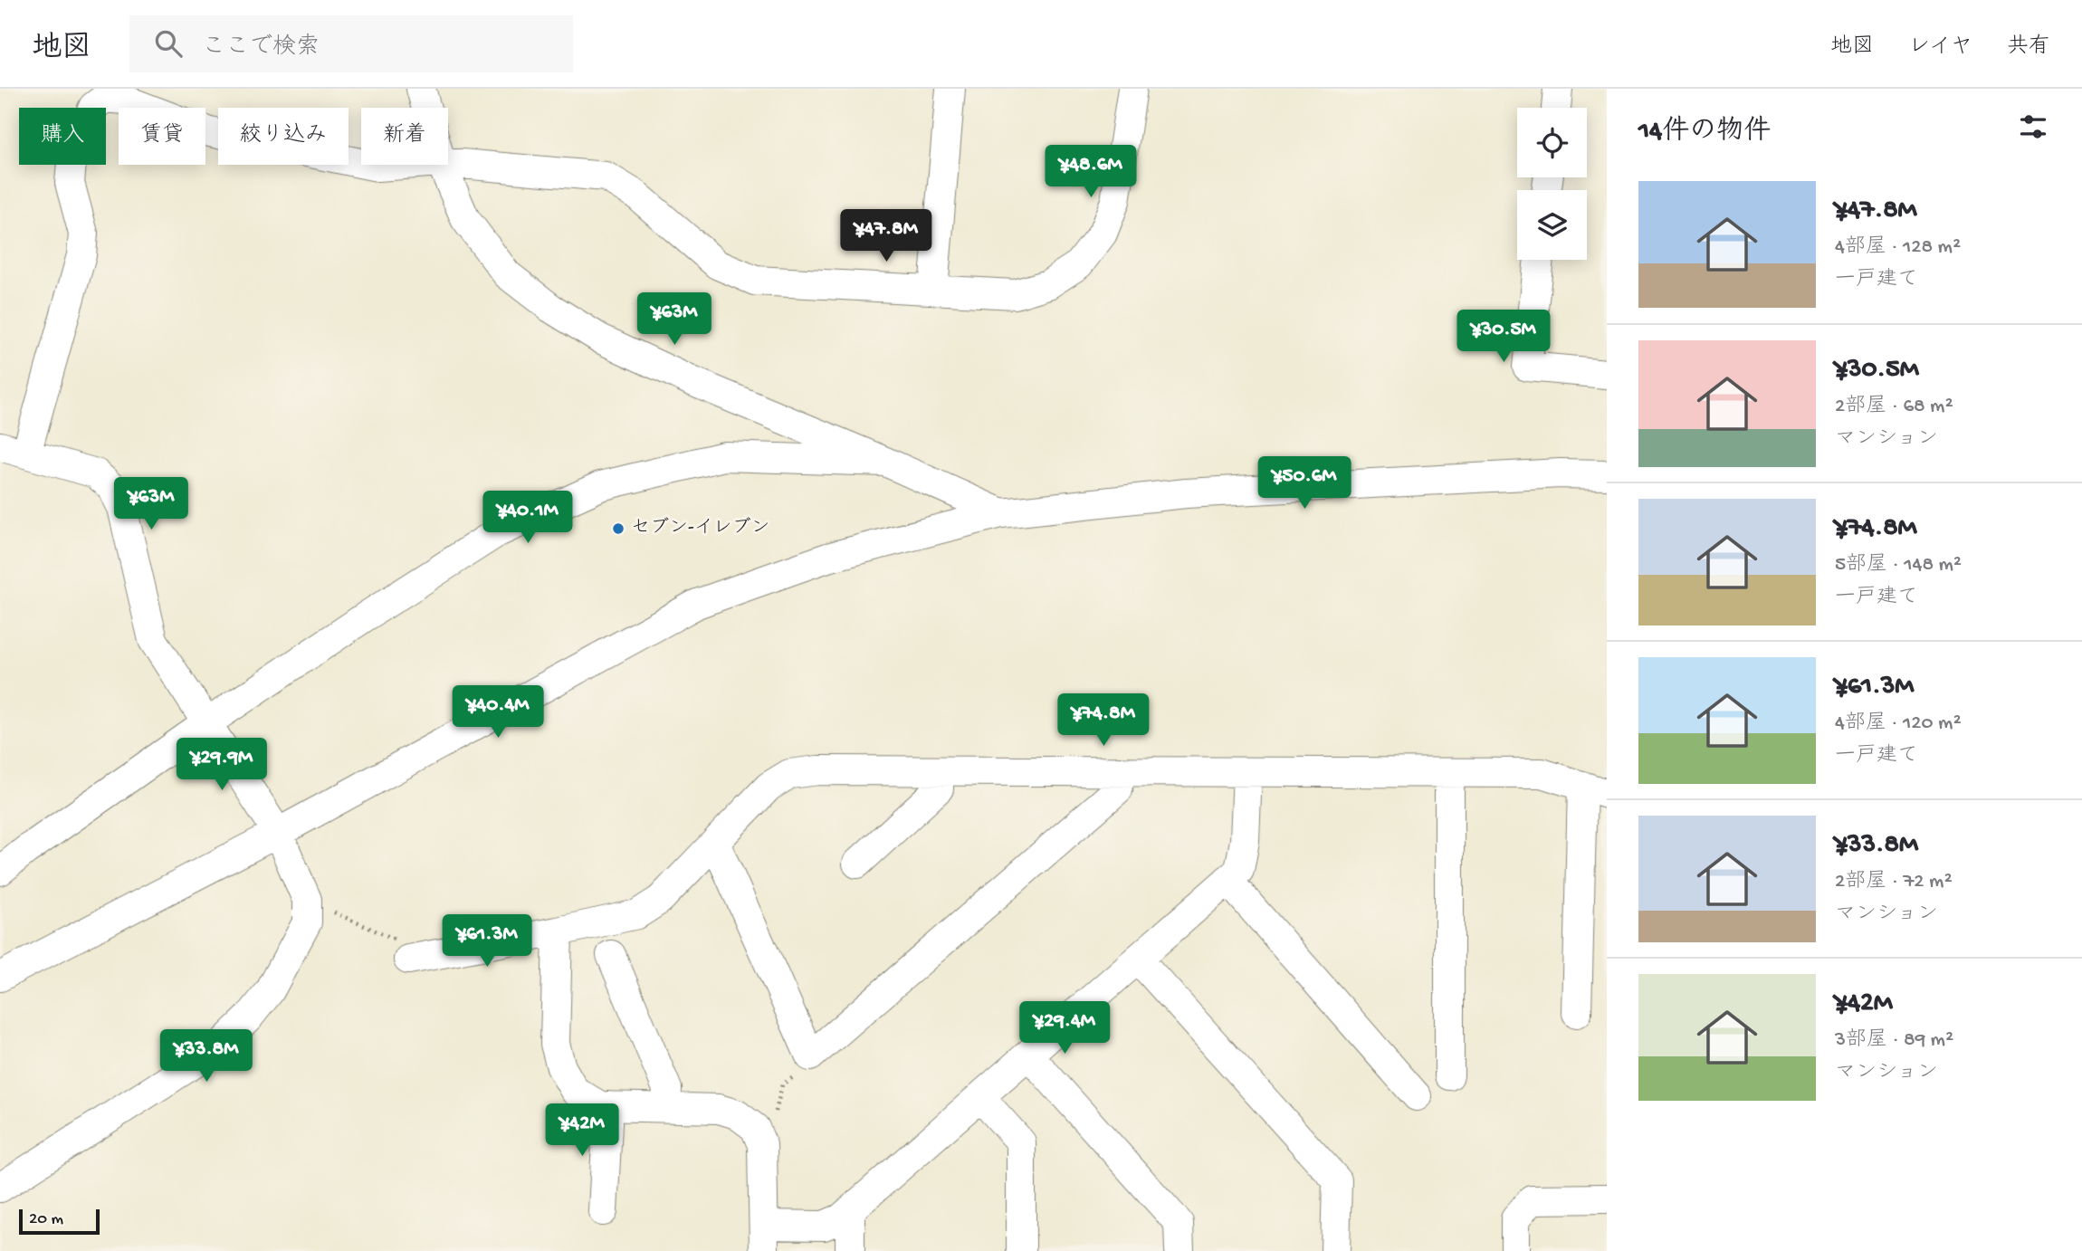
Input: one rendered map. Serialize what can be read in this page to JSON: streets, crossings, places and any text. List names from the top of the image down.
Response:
{
  "places": ["セブン-イレブン"],
  "scale_bar": "20 m",
  "page": {
    "header": "地図",
    "search": "ここで検索",
    "nav": ["地図", "レイヤ", "共有"],
    "heading": "14件の物件",
    "chip": [
      "購入",
      "賃貸",
      "絞り込み",
      "新着"
    ],
    "price": [
      "¥48.6M",
      "¥47.8M",
      "¥63M",
      "¥30.5M",
      "¥50.6M",
      "¥63M",
      "¥40.1M",
      "¥40.4M",
      "¥74.8M",
      "¥29.9M",
      "¥61.3M",
      "¥29.4M",
      "¥33.8M",
      "¥42M"
    ],
    "list": [
      {
        "name": "¥47.8M",
        "note": "4部屋 · 128 m² · 一戸建て"
      },
      {
        "name": "¥30.5M",
        "note": "2部屋 · 68 m² · マンション"
      },
      {
        "name": "¥74.8M",
        "note": "5部屋 · 148 m² · 一戸建て"
      },
      {
        "name": "¥61.3M",
        "note": "4部屋 · 120 m² · 一戸建て"
      },
      {
        "name": "¥33.8M",
        "note": "2部屋 · 72 m² · マンション"
      },
      {
        "name": "¥42M",
        "note": "3部屋 · 89 m² · マンション"
      }
    ],
    "scale": "20 m"
  }
}
